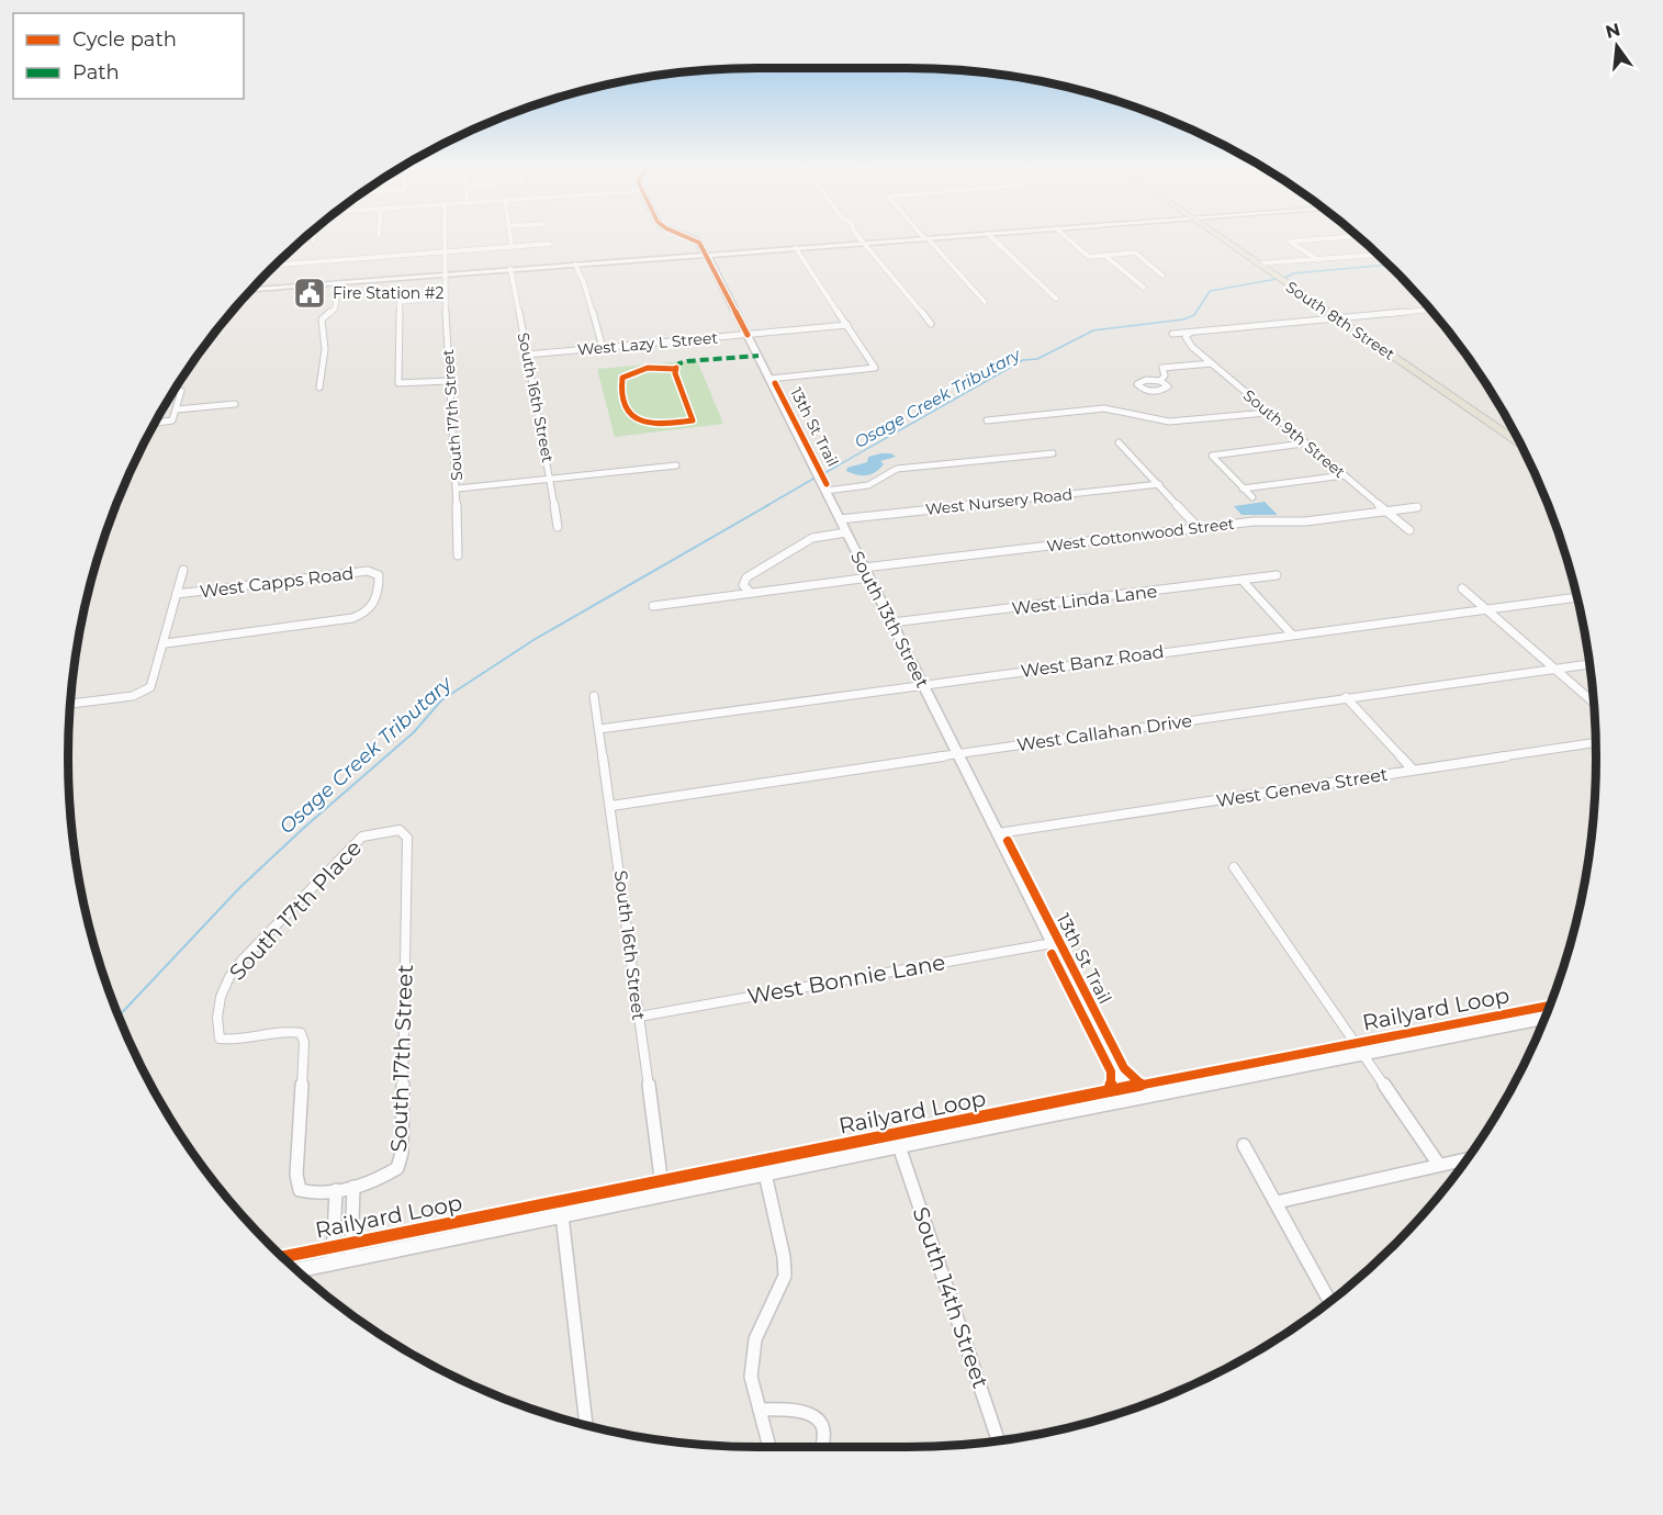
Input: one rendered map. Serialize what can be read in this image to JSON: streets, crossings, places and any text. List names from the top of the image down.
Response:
{
  "streets": {
    "main road": ["South 8th Street"],
    "street": [
      "West Lazy L Street",
      "South 16th Street",
      "South 17th Street",
      "South 9th Street",
      "West Nursery Road",
      "West Cottonwood Street",
      "West Capps Road",
      "West Linda Lane",
      "South 13th Street",
      "West Banz Road",
      "West Callahan Drive",
      "West Geneva Street",
      "South 17th Place",
      "West Bonnie Lane",
      "South 14th Street"
    ],
    "cycle path": ["13th St Trail", "Railyard Loop"]
  },
  "crossings": [
    ["West Lazy L Street", "South 16th Street"],
    ["West Lazy L Street", "South 13th Street"],
    ["South 16th Street", "West Banz Road"],
    ["South 16th Street", "West Callahan Drive"],
    ["South 16th Street", "West Bonnie Lane"],
    ["South 17th Street", "South 17th Place"],
    ["South 9th Street", "West Cottonwood Street"],
    ["West Nursery Road", "South 13th Street"],
    ["West Cottonwood Street", "South 13th Street"],
    ["West Linda Lane", "South 13th Street"],
    ["South 13th Street", "West Banz Road"],
    ["South 13th Street", "West Callahan Drive"],
    ["South 13th Street", "West Geneva Street"],
    ["South 13th Street", "West Bonnie Lane"]
  ],
  "water": ["Osage Creek Tributary"],
  "places": {
    "public building": ["Fire Station #2"]
  },
  "legend": ["Cycle path", "Path"],
  "north": "top"
}
